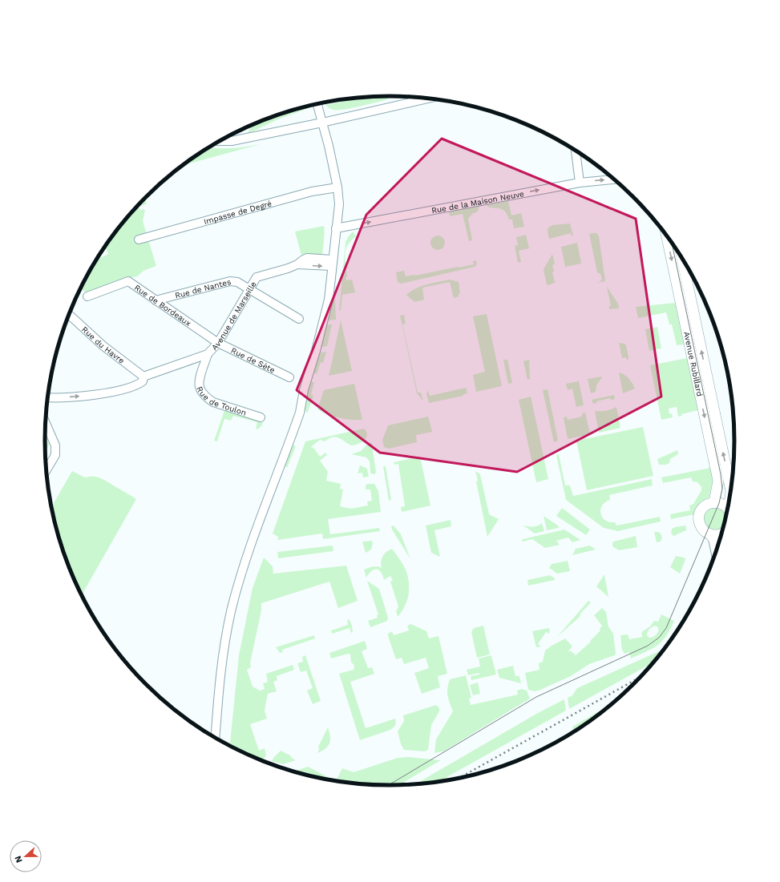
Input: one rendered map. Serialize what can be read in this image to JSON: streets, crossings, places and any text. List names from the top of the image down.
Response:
{
  "streets": {
    "main road": ["Avenue Rubillard"],
    "street": [
      "Rue de la Maison Neuve",
      "Impasse de Degré",
      "Rue de Nantes",
      "Rue de Bordeaux",
      "Avenue de Marseille",
      "Rue du Havre",
      "Rue de Sète",
      "Rue de Toulon"
    ]
  },
  "crossings": [
    ["Rue de Nantes", "Rue de Bordeaux"],
    ["Rue de Nantes", "Avenue de Marseille"],
    ["Rue de Bordeaux", "Avenue de Marseille"],
    ["Rue de Bordeaux", "Rue de Sète"],
    ["Avenue de Marseille", "Rue du Havre"],
    ["Avenue de Marseille", "Rue de Sète"],
    ["Avenue de Marseille", "Rue de Toulon"]
  ],
  "one_way": ["Rue de la Maison Neuve"],
  "north": "left"
}
